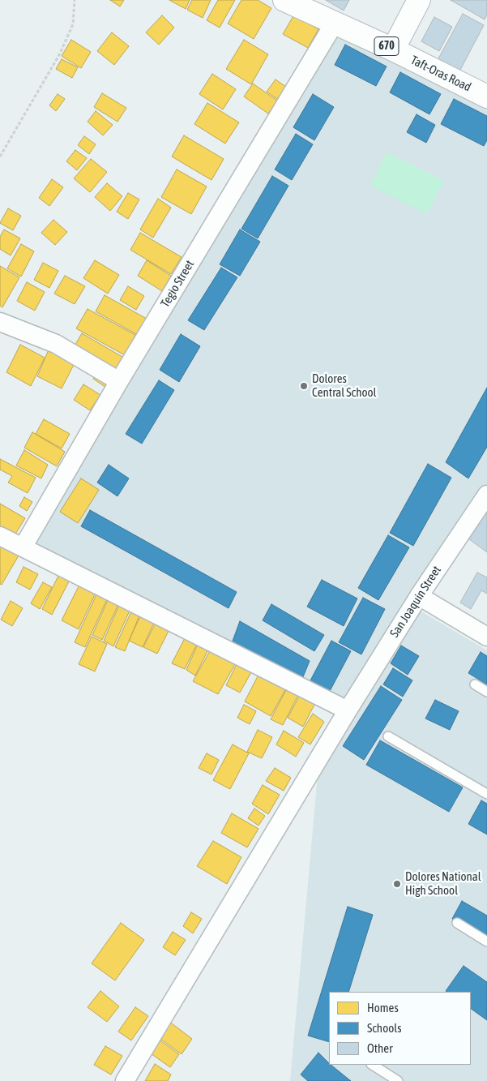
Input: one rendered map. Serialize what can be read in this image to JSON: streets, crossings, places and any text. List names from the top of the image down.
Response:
{
  "streets": {
    "main road": ["670", "Taft-Oras Road"],
    "street": ["Tegio Street", "San Joaquin Street"]
  },
  "crossings": [
    ["Taft-Oras Road", "Tegio Street"]
  ],
  "places": ["Dolores Central School", "Dolores National High School"],
  "legend": ["Homes", "Schools", "Other"]
}
